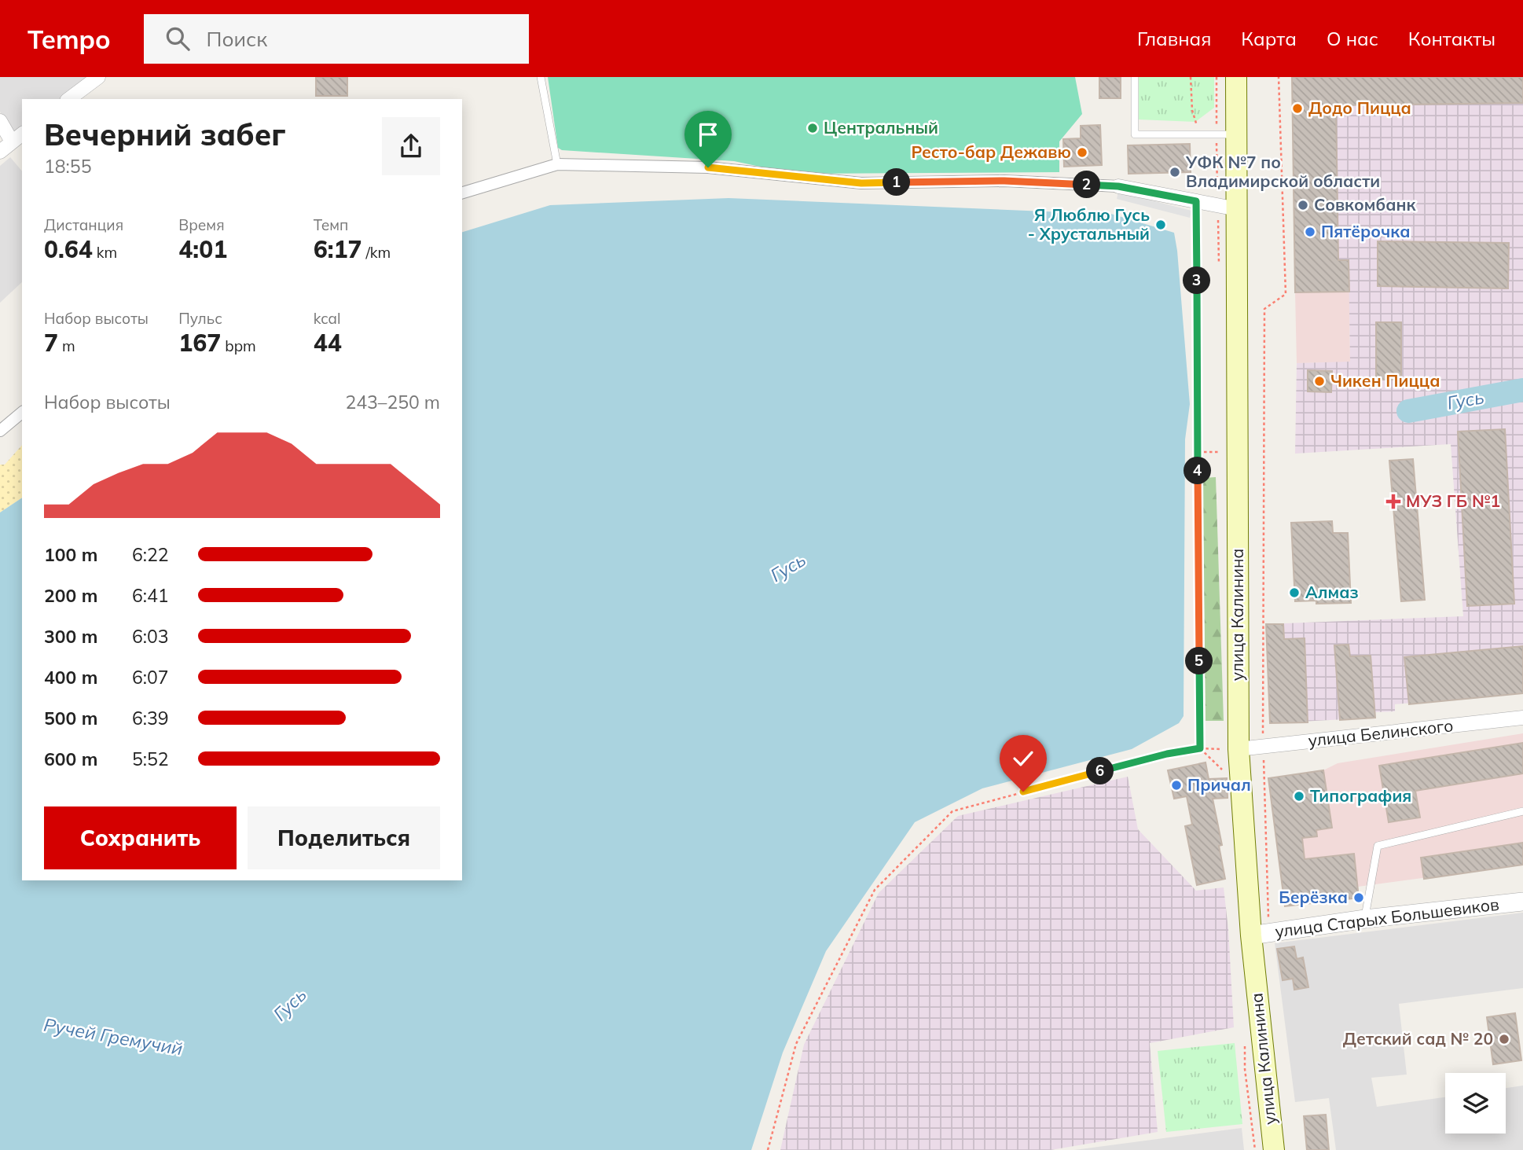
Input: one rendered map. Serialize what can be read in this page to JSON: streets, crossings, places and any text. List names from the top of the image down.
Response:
{
  "streets": {
    "main road": ["улица Калинина"],
    "street": ["улица Белинского", "улица Старых Большевиков"]
  },
  "crossings": [
    ["улица Калинина", "улица Белинского"],
    ["улица Калинина", "улица Старых Большевиков"]
  ],
  "water": ["Гусь", "Ручей Гремучий"],
  "places": {
    "other": [
      "Додо Пицца",
      "Центральный",
      "Ресто-бар Дежавю",
      "УФК №7 по Владимирской области",
      "Совкомбанк",
      "Я Люблю Гусь - Хрустальный",
      "Пятёрочка",
      "Чикен Пицца",
      "Алмаз",
      "Причал",
      "Типография",
      "Берёзка",
      "Детский сад № 20"
    ],
    "health": ["МУЗ ГБ №1"]
  },
  "page": {
    "header": "Tempo",
    "search": "Поиск",
    "nav": [
      "Главная",
      "Карта",
      "О нас",
      "Контакты"
    ],
    "heading": ["Вечерний забег", "18:55"],
    "pins": [
      "1",
      "2",
      "3",
      "4",
      "5",
      "6"
    ],
    "stats": [
      ["Дистанция", "0.64 km"],
      ["Время", "4:01"],
      ["Темп", "6:17 /km"],
      ["Набор высоты", "7 m"],
      ["Пульс", "167 bpm"],
      ["kcal", "44"]
    ],
    "chart": ["Набор высоты", "243–250 m"],
    "list": [
      {
        "name": "100 m",
        "note": "6:22"
      },
      {
        "name": "200 m",
        "note": "6:41"
      },
      {
        "name": "300 m",
        "note": "6:03"
      },
      {
        "name": "400 m",
        "note": "6:07"
      },
      {
        "name": "500 m",
        "note": "6:39"
      },
      {
        "name": "600 m",
        "note": "5:52"
      }
    ],
    "buttons": ["Сохранить", "Поделиться"]
  }
}
